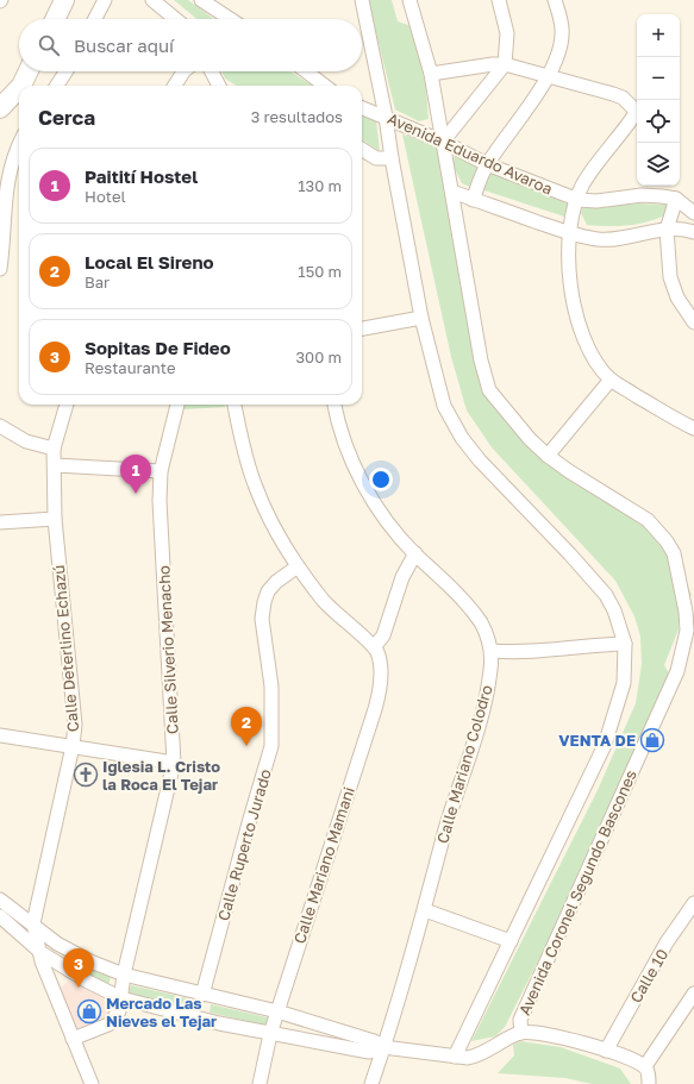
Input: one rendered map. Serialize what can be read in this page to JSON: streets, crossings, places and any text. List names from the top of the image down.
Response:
{
  "streets": {
    "street": [
      "Avenida Eduardo Avaroa",
      "Calle Deterlino Echazú",
      "Calle Silverio Menacho",
      "Calle Mariano Colodro",
      "Calle Ruperto Jurado",
      "Calle Mariano Mamani",
      "Avenida Coronel Segundo Bascones",
      "Calle 10"
    ]
  },
  "crossings": [
    ["Avenida Eduardo Avaroa", "Avenida Coronel Segundo Bascones"],
    ["Calle Deterlino Echazú", "Calle Silverio Menacho"]
  ],
  "places": {
    "shop": ["VENTA DE", "Mercado Las Nieves el Tejar"],
    "church": ["Iglesia L. Cristo la Roca El Tejar"]
  },
  "page": {
    "map_buttons": ["+", "−"],
    "search": "Buscar aquí",
    "heading": ["Cerca", "3 resultados"],
    "list": [
      {
        "mark": "1",
        "name": "Paitití Hostel",
        "note": "Hotel",
        "value": "130 m"
      },
      {
        "mark": "2",
        "name": "Local El Sireno",
        "note": "Bar",
        "value": "150 m"
      },
      {
        "mark": "3",
        "name": "Sopitas De Fideo",
        "note": "Restaurante",
        "value": "300 m"
      }
    ],
    "pins": ["1", "2", "3"]
  }
}
